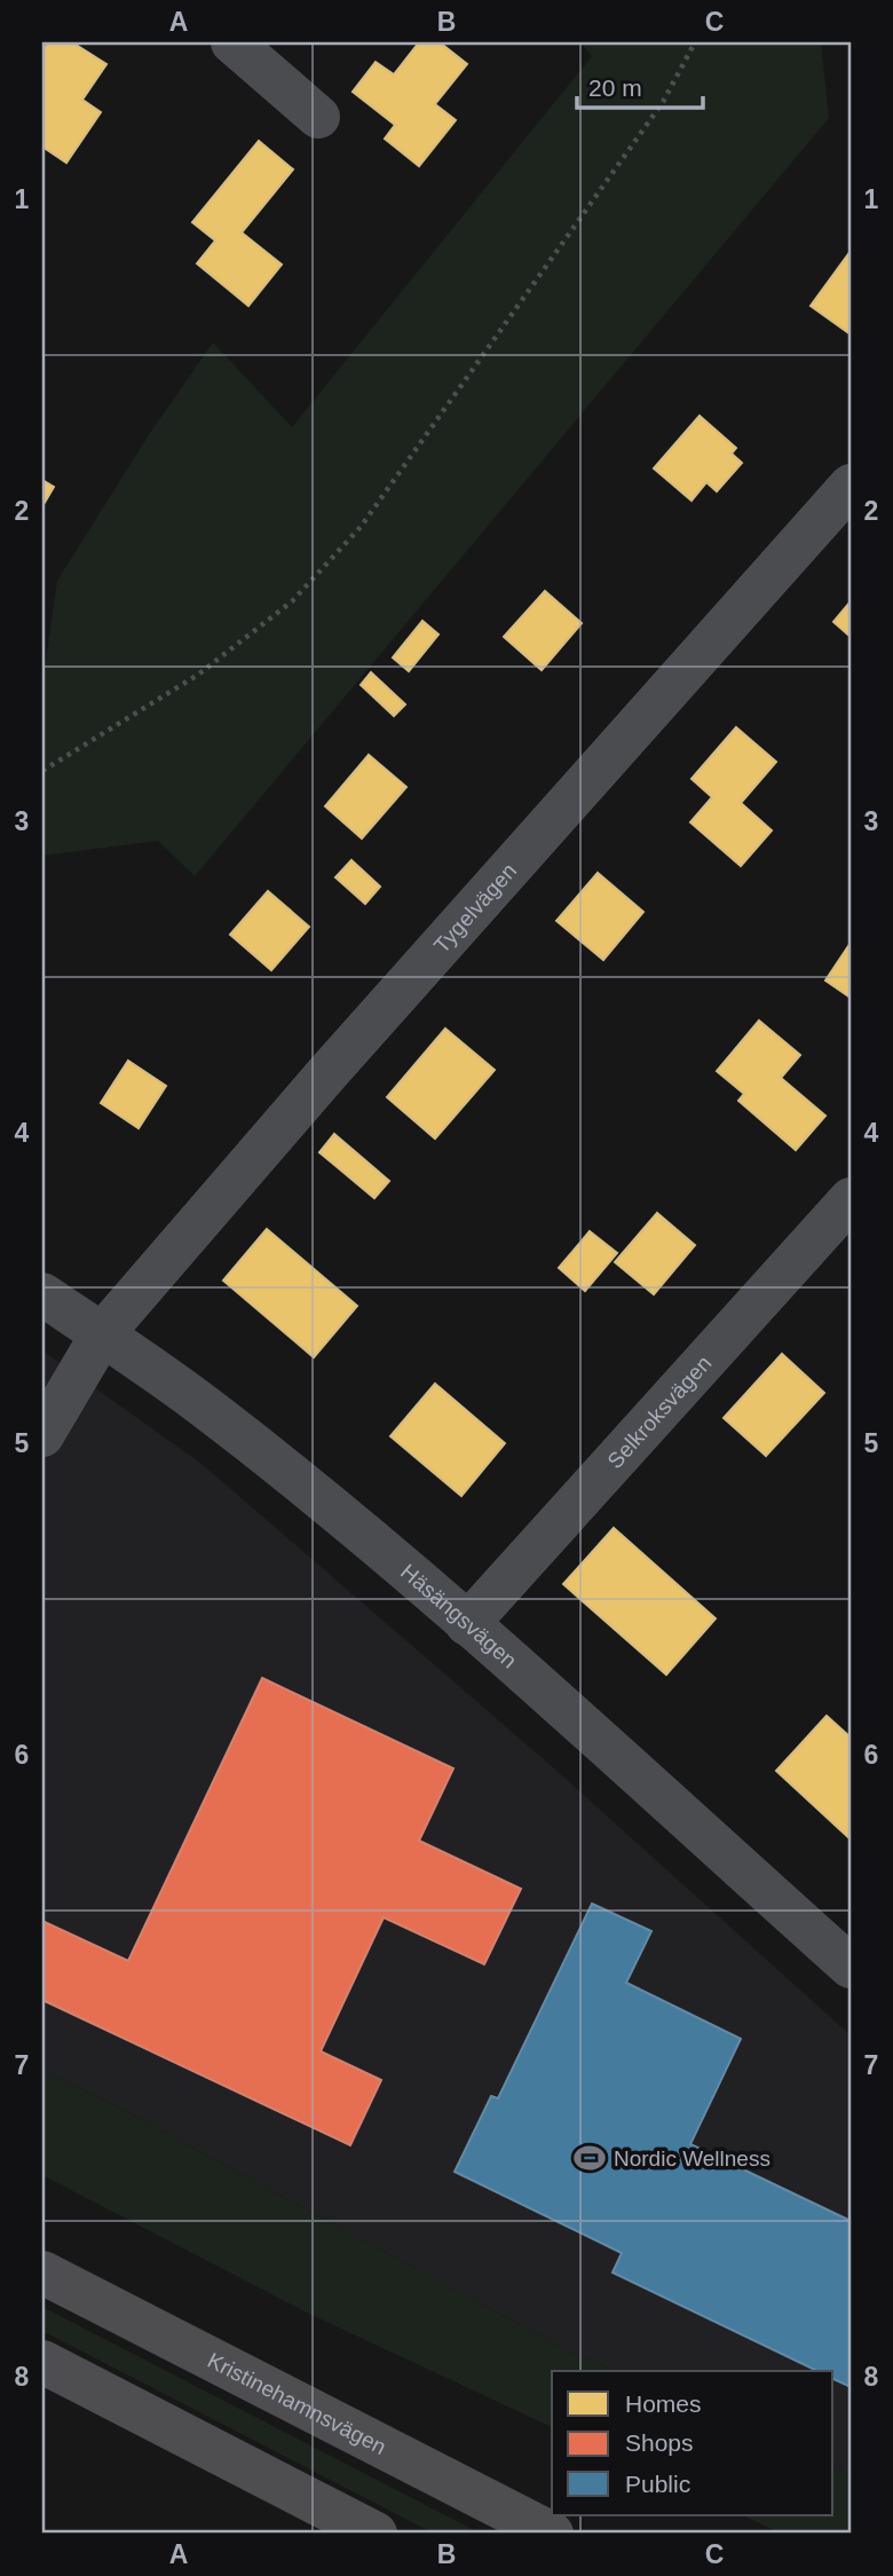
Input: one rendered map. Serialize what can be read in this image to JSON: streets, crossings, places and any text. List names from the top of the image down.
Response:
{
  "streets": {
    "highway": ["Kristinehamnsvägen"],
    "street": ["Tygelvägen", "Selkroksvägen", "Häsängsvägen"]
  },
  "crossings": [
    ["Tygelvägen", "Häsängsvägen"],
    ["Selkroksvägen", "Häsängsvägen"]
  ],
  "places": {
    "sports": ["Nordic Wellness"]
  },
  "legend": ["Homes", "Shops", "Public"],
  "scale_bar": "20 m",
  "grid": {
    "columns": ["A", "B", "C"],
    "rows": [
      "1",
      "2",
      "3",
      "4",
      "5",
      "6",
      "7",
      "8"
    ]
  }
}
